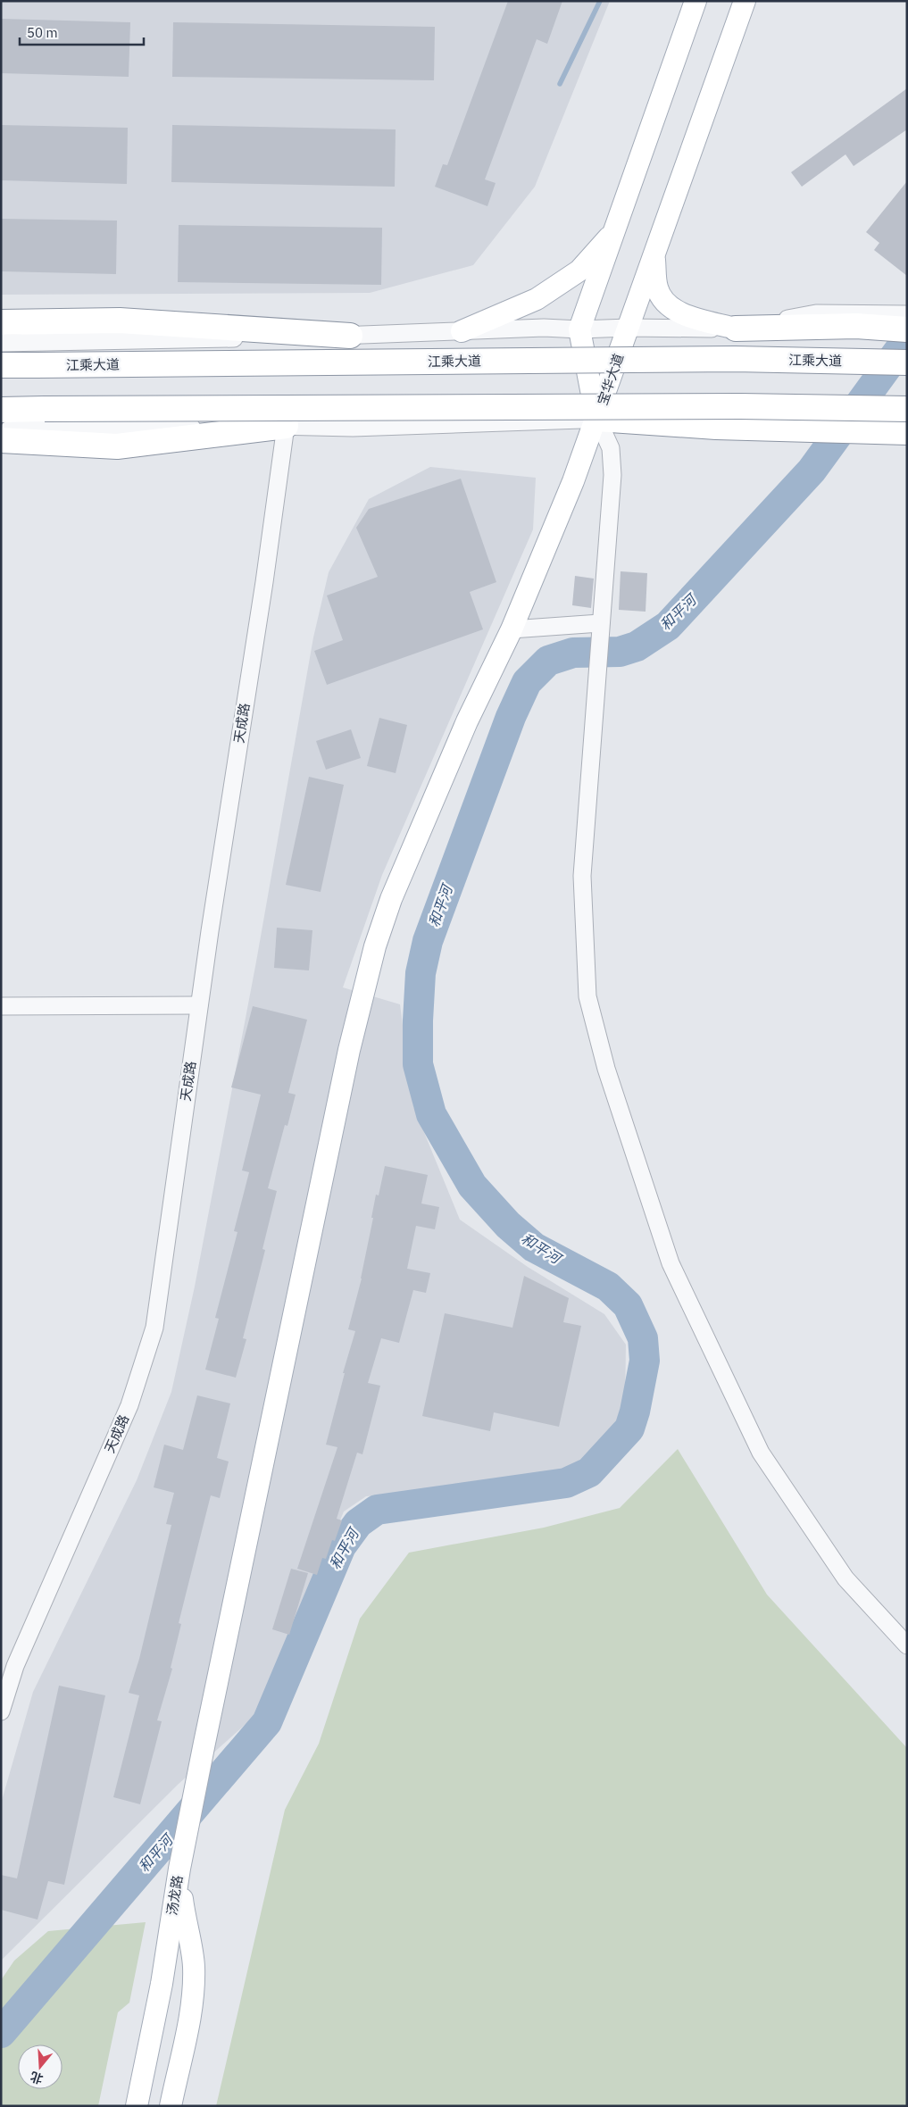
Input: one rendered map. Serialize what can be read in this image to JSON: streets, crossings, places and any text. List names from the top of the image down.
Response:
{
  "streets": {
    "highway": ["江乘大道"],
    "main road": ["宝华大道", "汤龙路"],
    "street": ["天成路"]
  },
  "water": ["和平河"],
  "scale_bar": "50 m",
  "north": "bottom"
}
